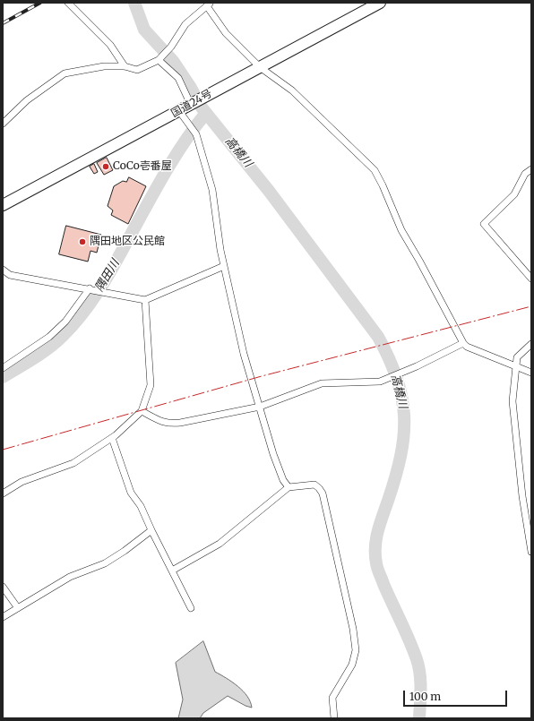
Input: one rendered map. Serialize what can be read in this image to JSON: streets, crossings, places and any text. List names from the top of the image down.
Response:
{
  "streets": {
    "highway": ["国道24号"]
  },
  "water": ["高橋川", "隅田川"],
  "places": ["CoCo壱番屋", "隅田地区公民館"],
  "scale_bar": "100 m"
}
